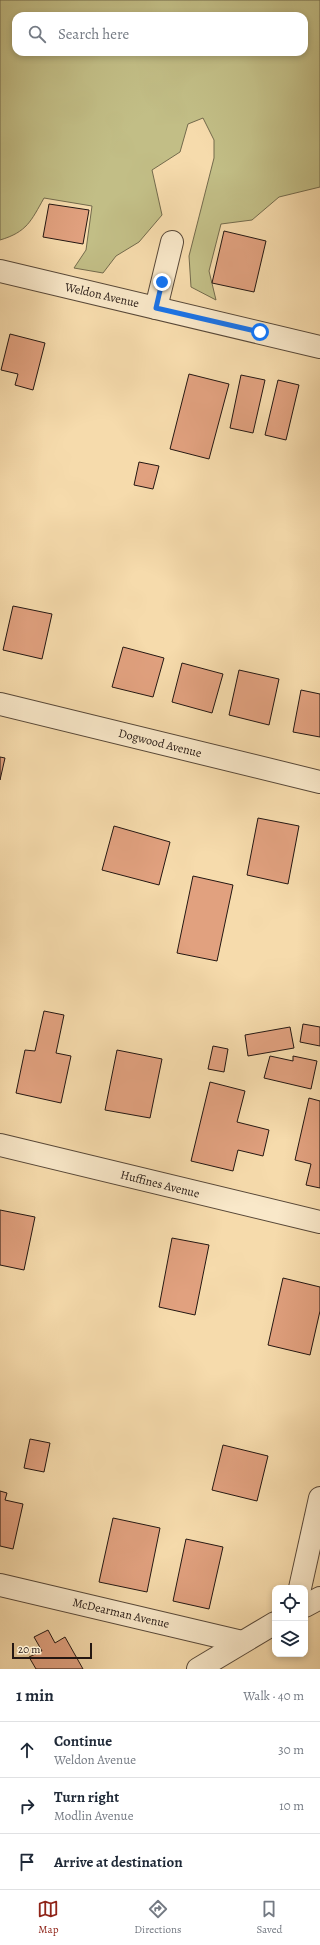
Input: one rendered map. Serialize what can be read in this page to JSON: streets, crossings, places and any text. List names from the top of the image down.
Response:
{
  "streets": {
    "street": [
      "Weldon Avenue",
      "Dogwood Avenue",
      "Huffines Avenue",
      "McDearman Avenue"
    ]
  },
  "scale_bar": "20 m",
  "page": {
    "search": "Search here",
    "scale": "20 m",
    "heading": ["1 min", "Walk · 40 m"],
    "list": [
      ["Continue", "Weldon Avenue", "30 m"],
      ["Turn right", "Modlin Avenue", "10 m"],
      "Arrive at destination"
    ],
    "nav": ["Map", "Directions", "Saved"]
  }
}
